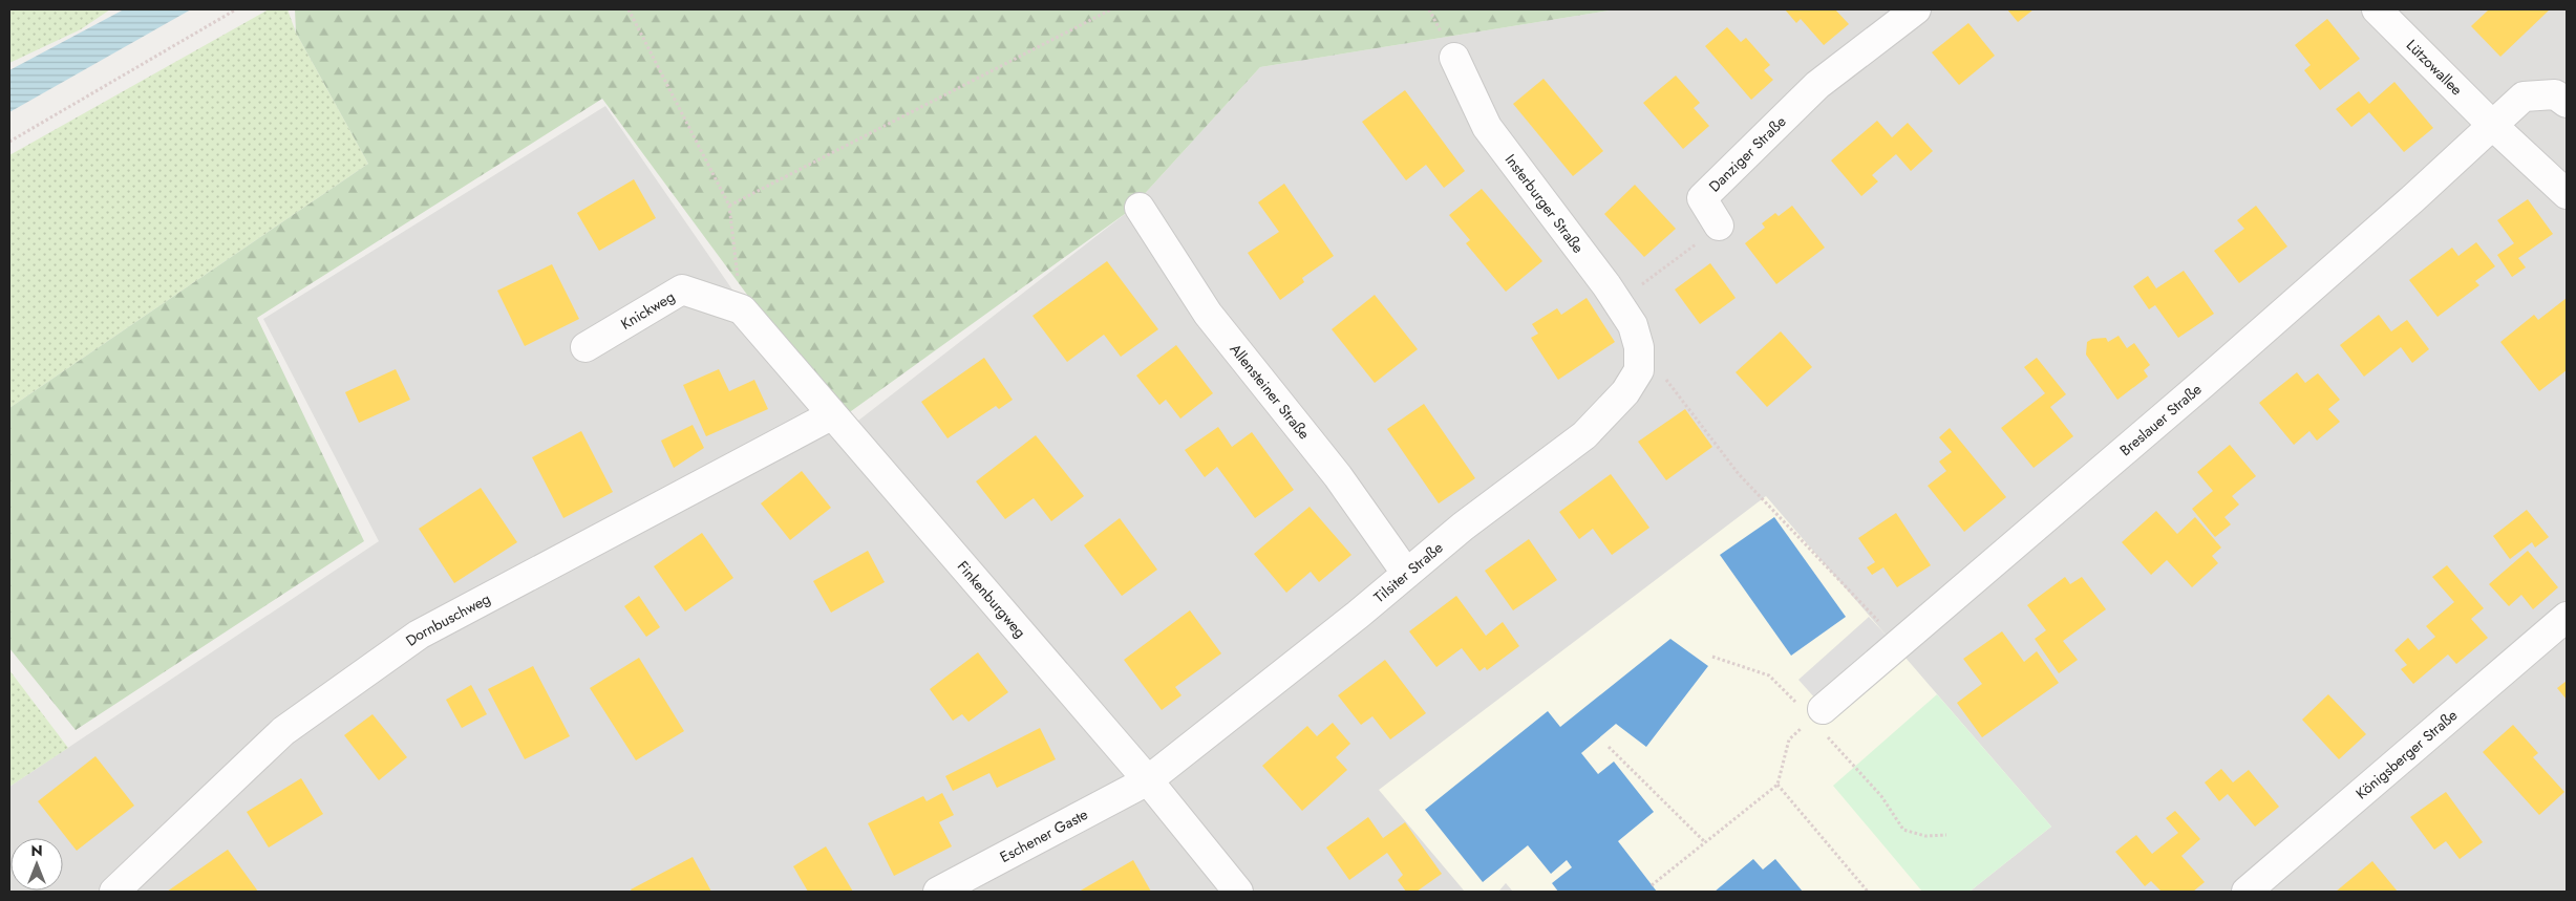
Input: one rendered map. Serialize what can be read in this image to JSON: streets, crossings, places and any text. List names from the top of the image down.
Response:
{
  "streets": {
    "street": [
      "Lützowallee",
      "Danziger Straße",
      "Insterburger Straße",
      "Knickweg",
      "Allensteiner Straße",
      "Breslauer Straße",
      "Tilsiter Straße",
      "Finkenburgweg",
      "Dornbuschweg",
      "Königsberger Straße",
      "Eschener Gaste"
    ]
  },
  "crossings": [
    ["Lützowallee", "Breslauer Straße"],
    ["Insterburger Straße", "Tilsiter Straße"],
    ["Knickweg", "Finkenburgweg"],
    ["Allensteiner Straße", "Tilsiter Straße"],
    ["Tilsiter Straße", "Finkenburgweg"],
    ["Tilsiter Straße", "Eschener Gaste"],
    ["Finkenburgweg", "Dornbuschweg"],
    ["Finkenburgweg", "Eschener Gaste"]
  ],
  "north": "top"
}
